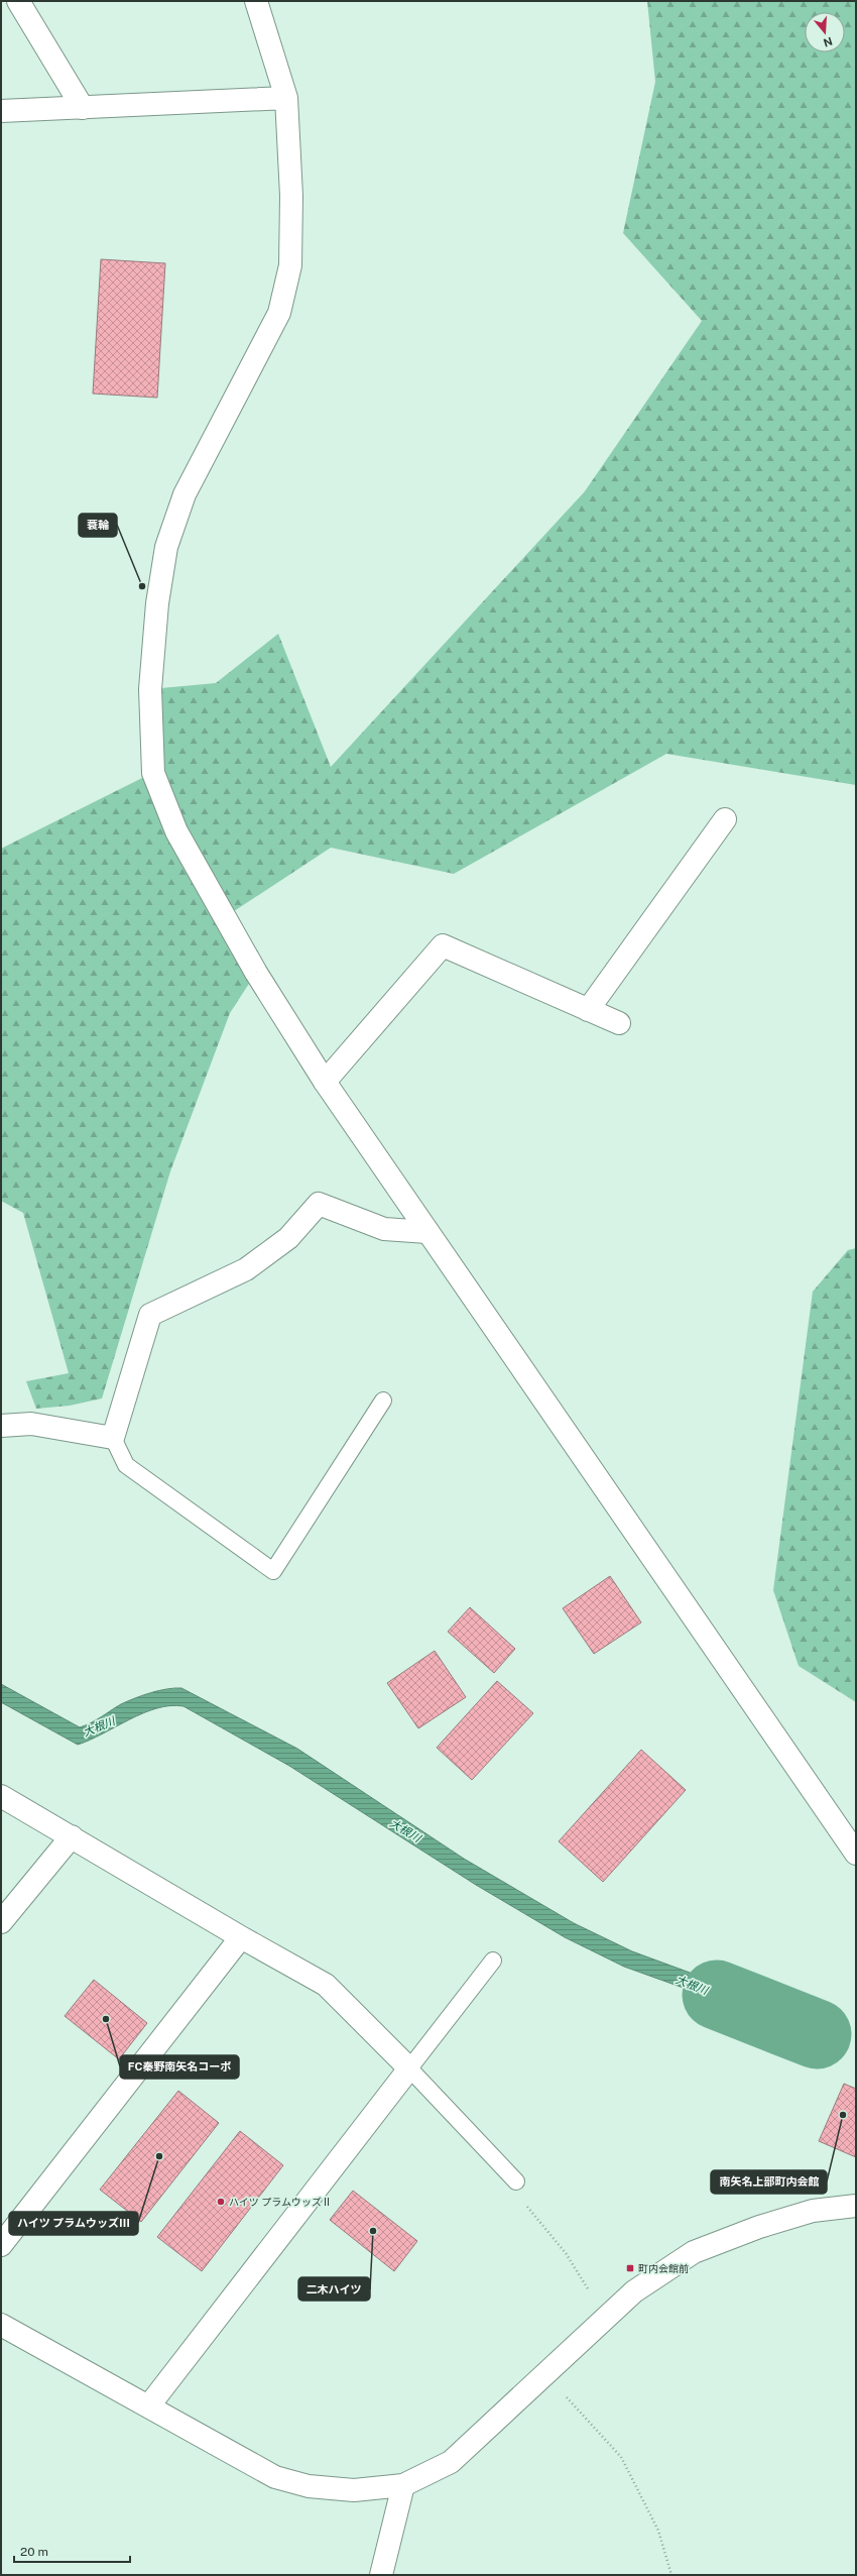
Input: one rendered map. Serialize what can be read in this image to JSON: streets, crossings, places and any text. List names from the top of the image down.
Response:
{
  "water": ["大根川"],
  "places": {
    "other": [
      "蓑輪",
      "FC秦野南矢名コーポ",
      "南矢名上部町内会館",
      "ハイツ プラムウッズⅢ",
      "ハイツ プラムウッズⅡ",
      "二木ハイツ"
    ],
    "transit": ["町内会館前"]
  },
  "scale_bar": "20 m",
  "north": "bottom"
}
